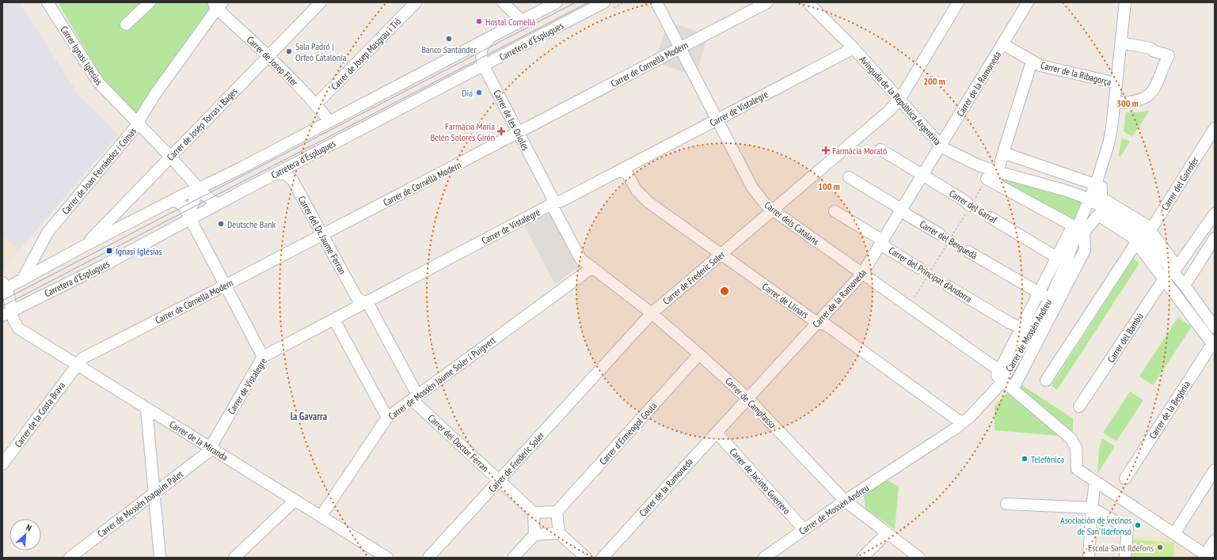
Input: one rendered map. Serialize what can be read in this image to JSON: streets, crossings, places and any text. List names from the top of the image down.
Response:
{
  "streets": {
    "street": [
      "Carretera d'Esplugues",
      "Carrer de Josep Masgrau i Tió",
      "Carrer Ignasi Iglesias",
      "Carrer de Josep Fiter",
      "Carrer de Cornellà Modern",
      "Carrer de la Ribagorça",
      "Carrer de la Ramoneda",
      "Avinguda de la República Argentina",
      "Carrer de Vistalegre",
      "Carrer de les Orioles",
      "Carrer de Josep Torras i Bages",
      "Carrer de Joan Fernández i Comas",
      "Carrer del Garrofer",
      "Carrer del Garraf",
      "Carrer dels Catalans",
      "Carrer del Dr. Jaume Ferran",
      "Carrer del Berguedà",
      "Carrer del Principat d'Andorra",
      "Carrer de Frederic Soler",
      "Carrer de Llinars",
      "Carrer de Mossèn Andreu",
      "Carrer del Bambú",
      "Carrer de Mossèn Jaume Soler i Puigvert",
      "Carrer de Campfasso",
      "Carrer de la Begònia",
      "Carrer de la Costa Brava",
      "Carrer d'Ermengol Goula",
      "Carrer de la Miranda",
      "Carrer del Doctor Ferran",
      "Carrer de Jacinto Guerrero",
      "Carrer de Mossèn Joaquim Palet"
    ]
  },
  "crossings": [
    ["Carretera d'Esplugues", "Carrer Ignasi Iglesias"],
    ["Carretera d'Esplugues", "Carrer de les Orioles"],
    ["Carretera d'Esplugues", "Carrer de Joan Fernández i Comas"],
    ["Carretera d'Esplugues", "Carrer del Dr. Jaume Ferran"],
    ["Carretera d'Esplugues", "Carrer de la Miranda"],
    ["Carrer de Josep Masgrau i Tió", "Carrer de Josep Fiter"],
    ["Carrer Ignasi Iglesias", "Carrer de Josep Torras i Bages"],
    ["Carrer Ignasi Iglesias", "Carrer de Joan Fernández i Comas"],
    ["Carrer de Josep Fiter", "Carrer de Josep Torras i Bages"],
    ["Carrer de Josep Fiter", "Carrer de Joan Fernández i Comas"],
    ["Carrer de Cornellà Modern", "Carrer de les Orioles"],
    ["Carrer de Cornellà Modern", "Carrer dels Catalans"],
    ["Carrer de Cornellà Modern", "Carrer del Dr. Jaume Ferran"],
    ["Carrer de Cornellà Modern", "Carrer de la Costa Brava"],
    ["Carrer de Cornellà Modern", "Carrer de la Miranda"],
    ["Carrer de la Ribagorça", "Carrer de la Ramoneda"],
    ["Carrer de la Ribagorça", "Carrer de Mossèn Andreu"],
    ["Carrer de la Ramoneda", "Avinguda de la República Argentina"],
    ["Carrer de la Ramoneda", "Carrer del Garraf"],
    ["Carrer de la Ramoneda", "Carrer dels Catalans"],
    ["Carrer de la Ramoneda", "Carrer del Berguedà"],
    ["Carrer de la Ramoneda", "Carrer del Principat d'Andorra"],
    ["Carrer de la Ramoneda", "Carrer de Llinars"],
    ["Carrer de la Ramoneda", "Carrer de Campfasso"],
    ["Carrer de la Ramoneda", "Carrer de Jacinto Guerrero"],
    ["Avinguda de la República Argentina", "Carrer de Vistalegre"],
    ["Avinguda de la República Argentina", "Carrer del Garrofer"],
    ["Avinguda de la República Argentina", "Carrer de Frederic Soler"],
    ["Avinguda de la República Argentina", "Carrer de Mossèn Andreu"],
    ["Avinguda de la República Argentina", "Carrer del Bambú"],
    ["Carrer de Vistalegre", "Carrer de les Orioles"],
    ["Carrer de Vistalegre", "Carrer dels Catalans"],
    ["Carrer de Vistalegre", "Carrer del Dr. Jaume Ferran"],
    ["Carrer de Vistalegre", "Carrer de Llinars"],
    ["Carrer de Vistalegre", "Carrer de la Miranda"],
    ["Carrer de Vistalegre", "Carrer del Doctor Ferran"],
    ["Carrer de Vistalegre", "Carrer de Mossèn Joaquim Palet"],
    ["Carrer de les Orioles", "Carrer de Campfasso"],
    ["Carrer de Joan Fernández i Comas", "Carrer de la Miranda"],
    ["Carrer del Garraf", "Carrer de Mossèn Andreu"],
    ["Carrer dels Catalans", "Carrer de Frederic Soler"],
    ["Carrer dels Catalans", "Carrer de Mossèn Andreu"],
    ["Carrer del Dr. Jaume Ferran", "Carrer del Doctor Ferran"],
    ["Carrer del Berguedà", "Carrer de Mossèn Andreu"],
    ["Carrer del Principat d'Andorra", "Carrer de Mossèn Andreu"],
    ["Carrer de Frederic Soler", "Carrer de Llinars"],
    ["Carrer de Frederic Soler", "Carrer de Campfasso"],
    ["Carrer de Frederic Soler", "Carrer del Doctor Ferran"],
    ["Carrer de Llinars", "Carrer de Mossèn Andreu"],
    ["Carrer de Mossèn Andreu", "Carrer de Campfasso"],
    ["Carrer de Mossèn Andreu", "Carrer de Jacinto Guerrero"],
    ["Carrer de Mossèn Jaume Soler i Puigvert", "Carrer de Campfasso"],
    ["Carrer de Mossèn Jaume Soler i Puigvert", "Carrer de la Miranda"],
    ["Carrer de Mossèn Jaume Soler i Puigvert", "Carrer del Doctor Ferran"],
    ["Carrer de Campfasso", "Carrer d'Ermengol Goula"],
    ["Carrer de la Costa Brava", "Carrer de la Miranda"],
    ["Carrer de la Miranda", "Carrer de Mossèn Joaquim Palet"]
  ],
  "districts": ["la Gavarra"],
  "places": {
    "other": [
      "Hostal Cornellà",
      "Banco Santander",
      "Sala Padró | Orfeó Catalònia",
      "Dia",
      "Deutsche Bank",
      "Telefónica",
      "Asociación de vecinos de San Ildefonso",
      "Escola Sant Ildefons"
    ],
    "health": ["Farmàcia Maria Belén Solores Girón", "Farmàcia Morató"],
    "transit": ["Ignasi Iglésias"]
  },
  "north": "top right",
  "rings": ["200 m", "300 m", "100 m"]
}
